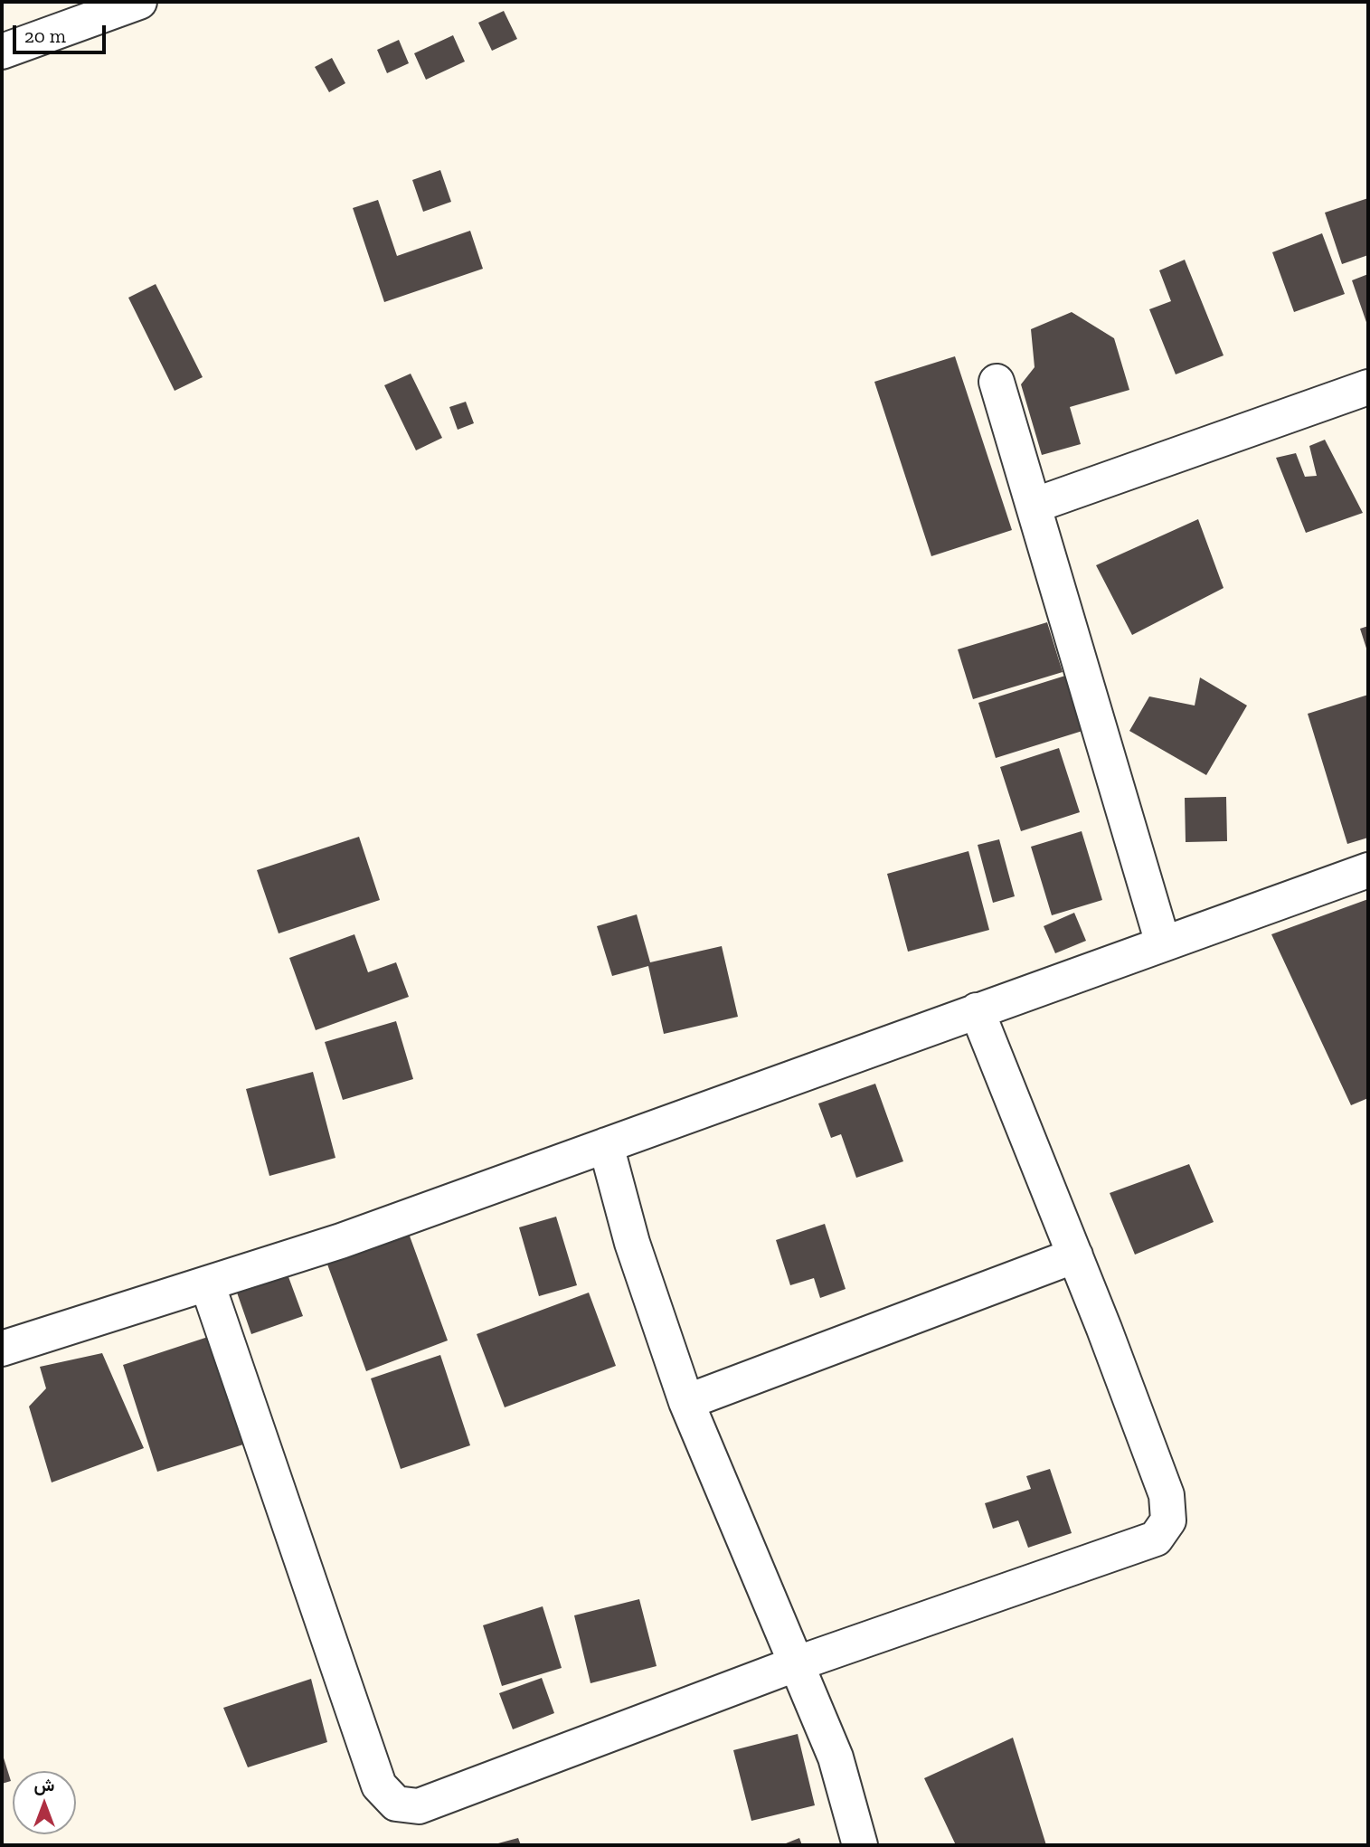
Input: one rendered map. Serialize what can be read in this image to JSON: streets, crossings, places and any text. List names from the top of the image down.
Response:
{
  "scale_bar": "20 m",
  "north": "top"
}
